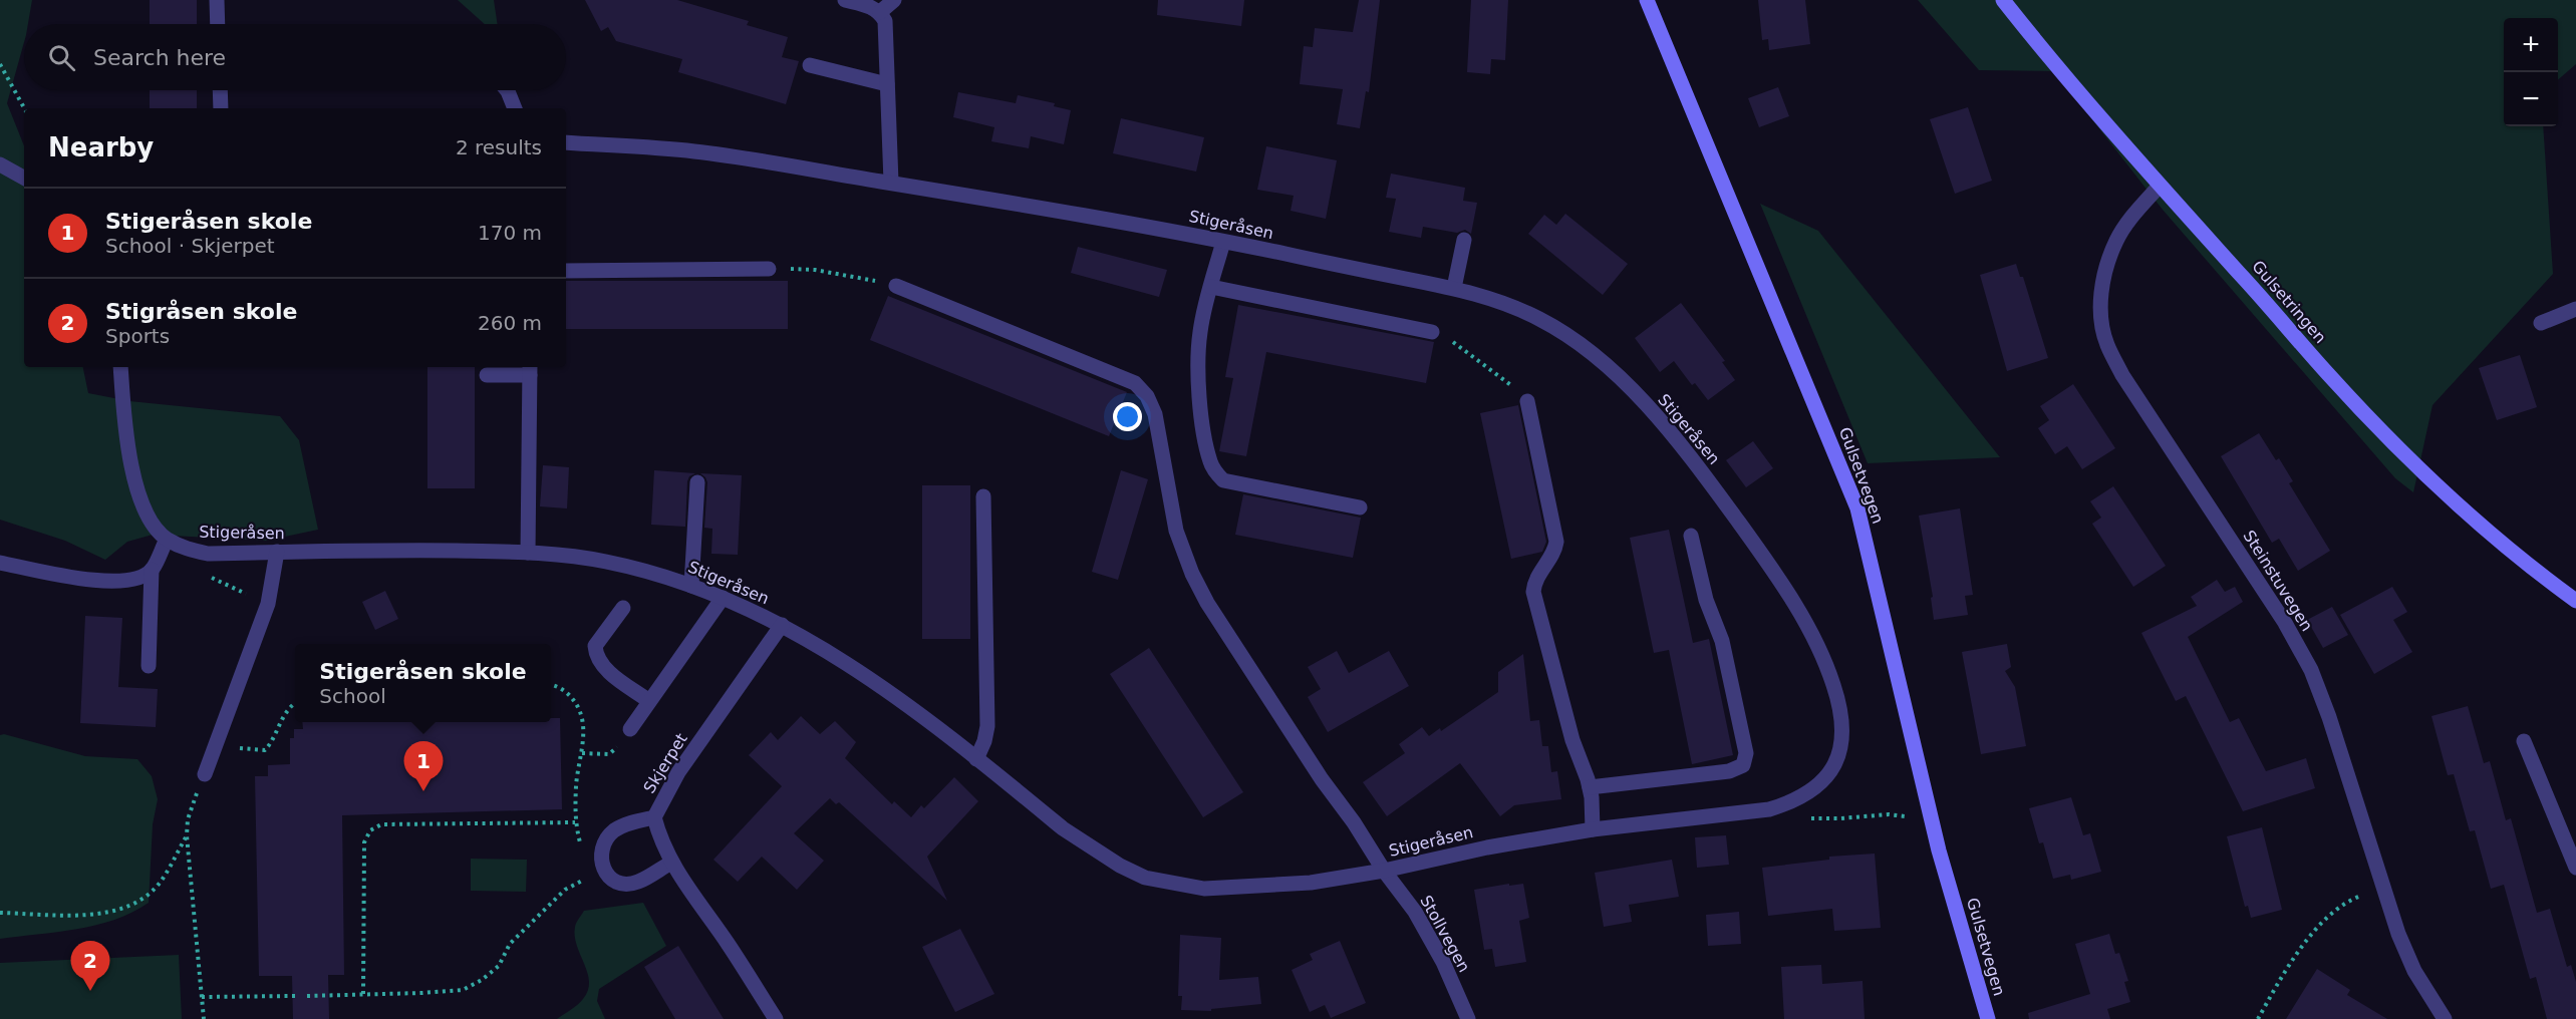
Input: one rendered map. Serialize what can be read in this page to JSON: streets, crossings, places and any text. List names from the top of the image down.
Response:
{
  "streets": {
    "street": [
      "Stigeråsen",
      "Gulsetringen",
      "Gulsetvegen",
      "Steinstuvegen",
      "Skjerpet",
      "Stollvegen"
    ]
  },
  "crossings": [
    ["Stigeråsen", "Skjerpet"],
    ["Stigeråsen", "Stollvegen"],
    ["Gulsetringen", "Steinstuvegen"]
  ],
  "page": {
    "map_buttons": ["+", "−"],
    "search": "Search here",
    "heading": ["Nearby", "2 results"],
    "list": [
      {
        "mark": "1",
        "name": "Stigeråsen skole",
        "note": "School · Skjerpet",
        "value": "170 m"
      },
      {
        "mark": "2",
        "name": "Stigråsen skole",
        "note": "Sports",
        "value": "260 m"
      }
    ],
    "popup": ["Stigeråsen skole", "School"],
    "pins": ["1", "2"]
  }
}
